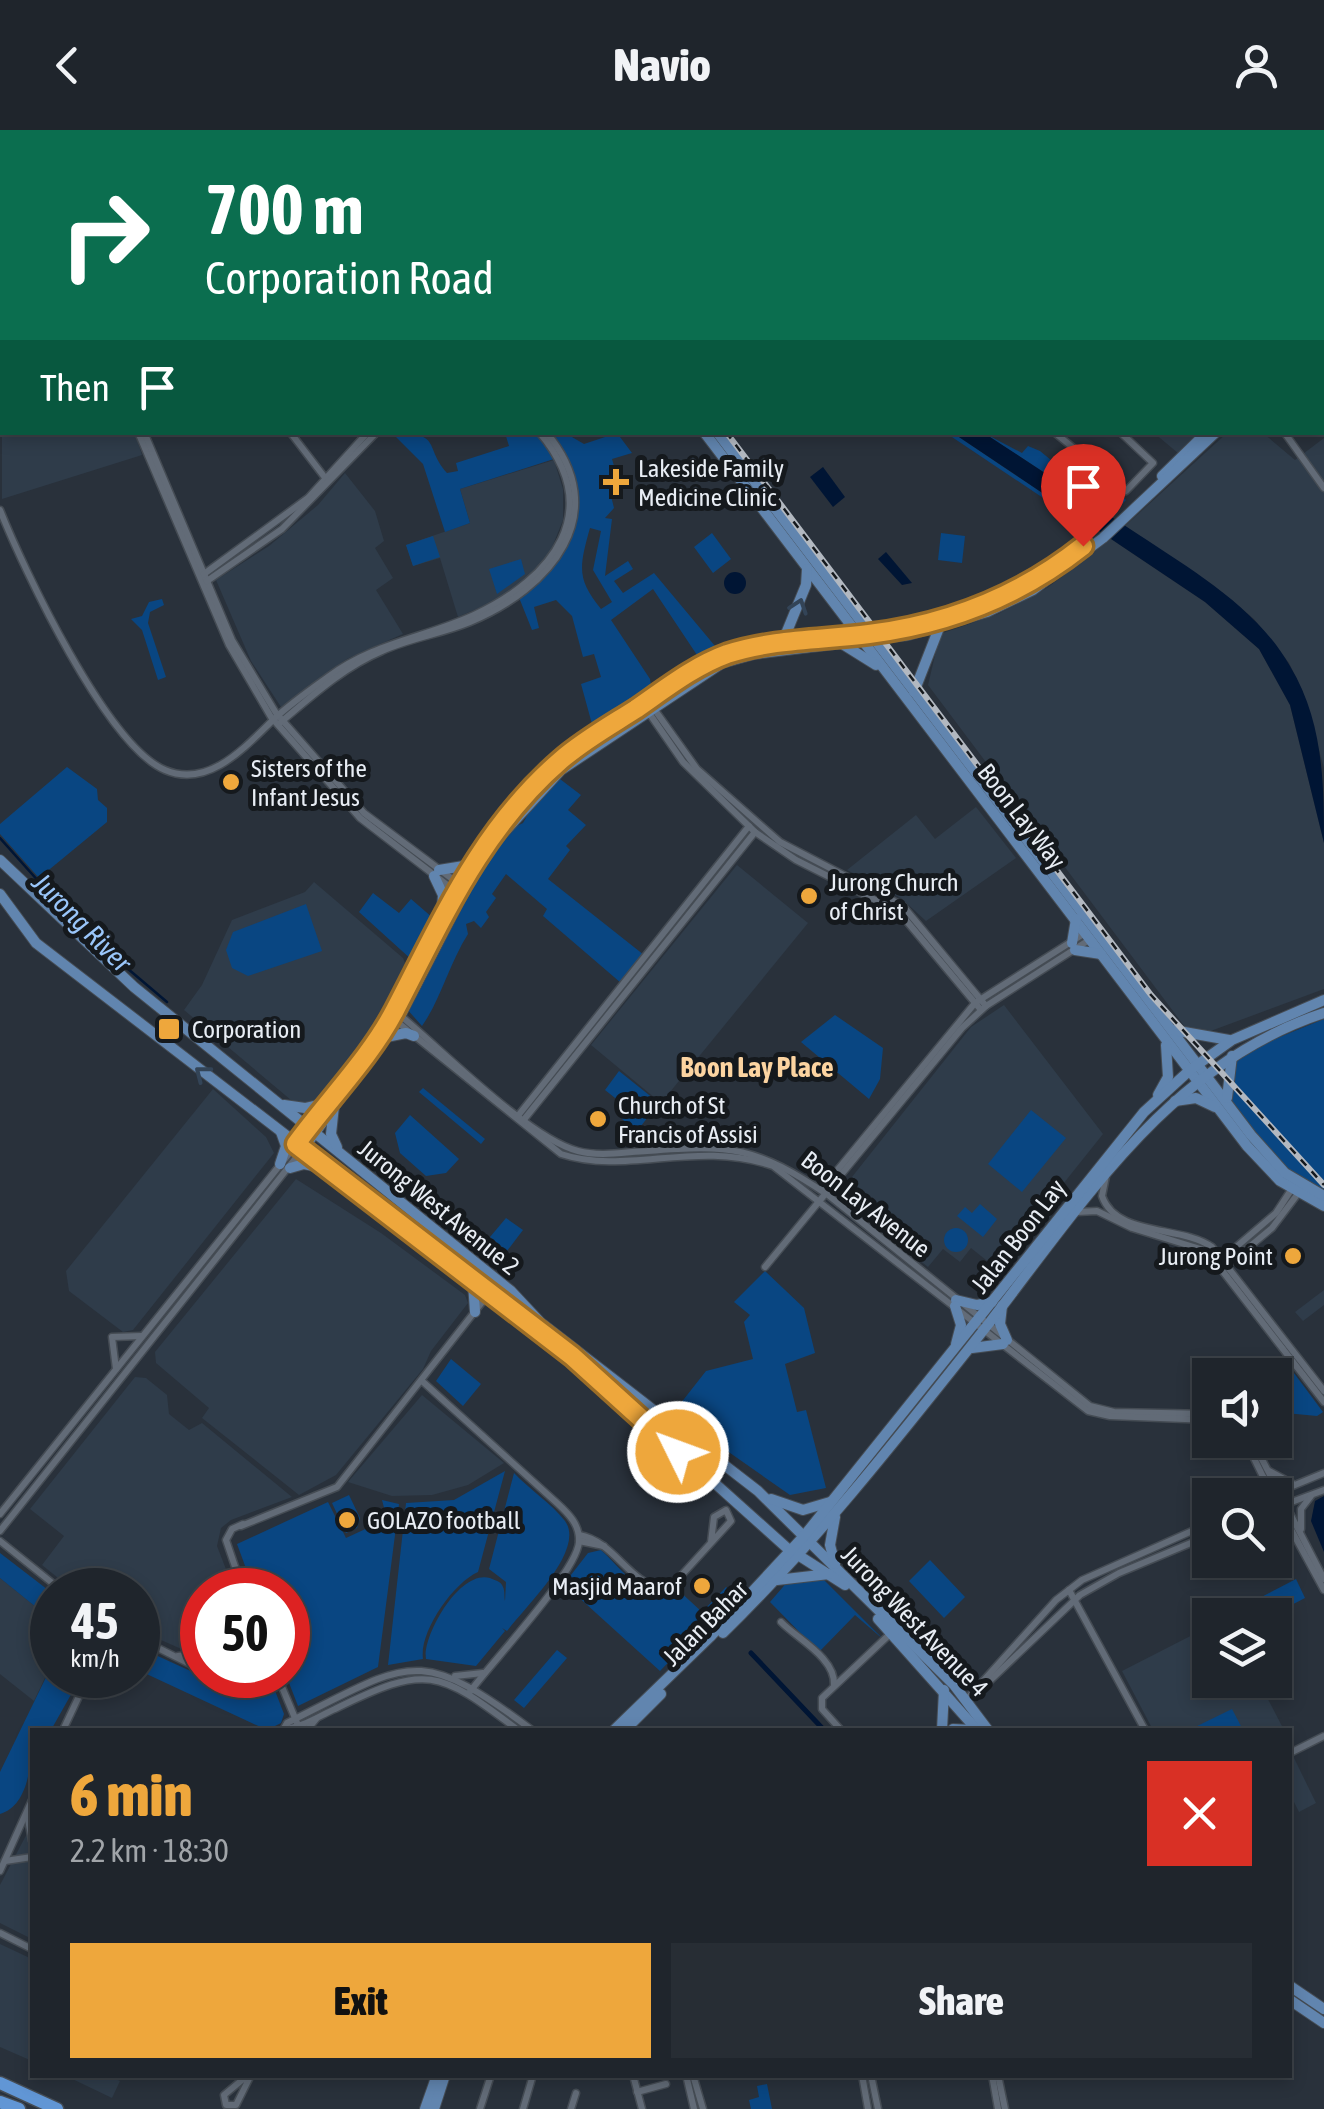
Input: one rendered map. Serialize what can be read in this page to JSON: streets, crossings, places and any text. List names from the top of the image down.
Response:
{
  "streets": {
    "main road": [
      "Boon Lay Way",
      "Jurong West Avenue 2",
      "Jalan Boon Lay",
      "Jurong West Avenue 4",
      "Jalan Bahar"
    ],
    "street": ["Boon Lay Avenue"]
  },
  "crossings": [
    ["Boon Lay Way", "Jalan Boon Lay"],
    ["Boon Lay Avenue", "Jalan Boon Lay"],
    ["Jurong West Avenue 2", "Jalan Boon Lay"],
    ["Jurong West Avenue 2", "Jurong West Avenue 4"],
    ["Jurong West Avenue 2", "Jalan Bahar"],
    ["Jalan Boon Lay", "Jurong West Avenue 4"],
    ["Jalan Boon Lay", "Jalan Bahar"],
    ["Jurong West Avenue 4", "Jalan Bahar"]
  ],
  "districts": ["Boon Lay Place"],
  "water": ["Jurong River"],
  "places": {
    "health": ["Lakeside Family Medicine Clinic"],
    "other": [
      "Sisters of the Infant Jesus",
      "Jurong Church of Christ",
      "Church of St Francis of Assisi",
      "Jurong Point",
      "GOLAZO football",
      "Masjid Maarof"
    ],
    "transit": ["Corporation"]
  },
  "page": {
    "header": "Navio",
    "turn": ["700 m", "Corporation Road"],
    "then": "Then",
    "speed": "45 km/h",
    "limit": "50",
    "heading": ["6 min", "2.2 km · 18:30"],
    "buttons": ["Exit", "Share"]
  }
}
